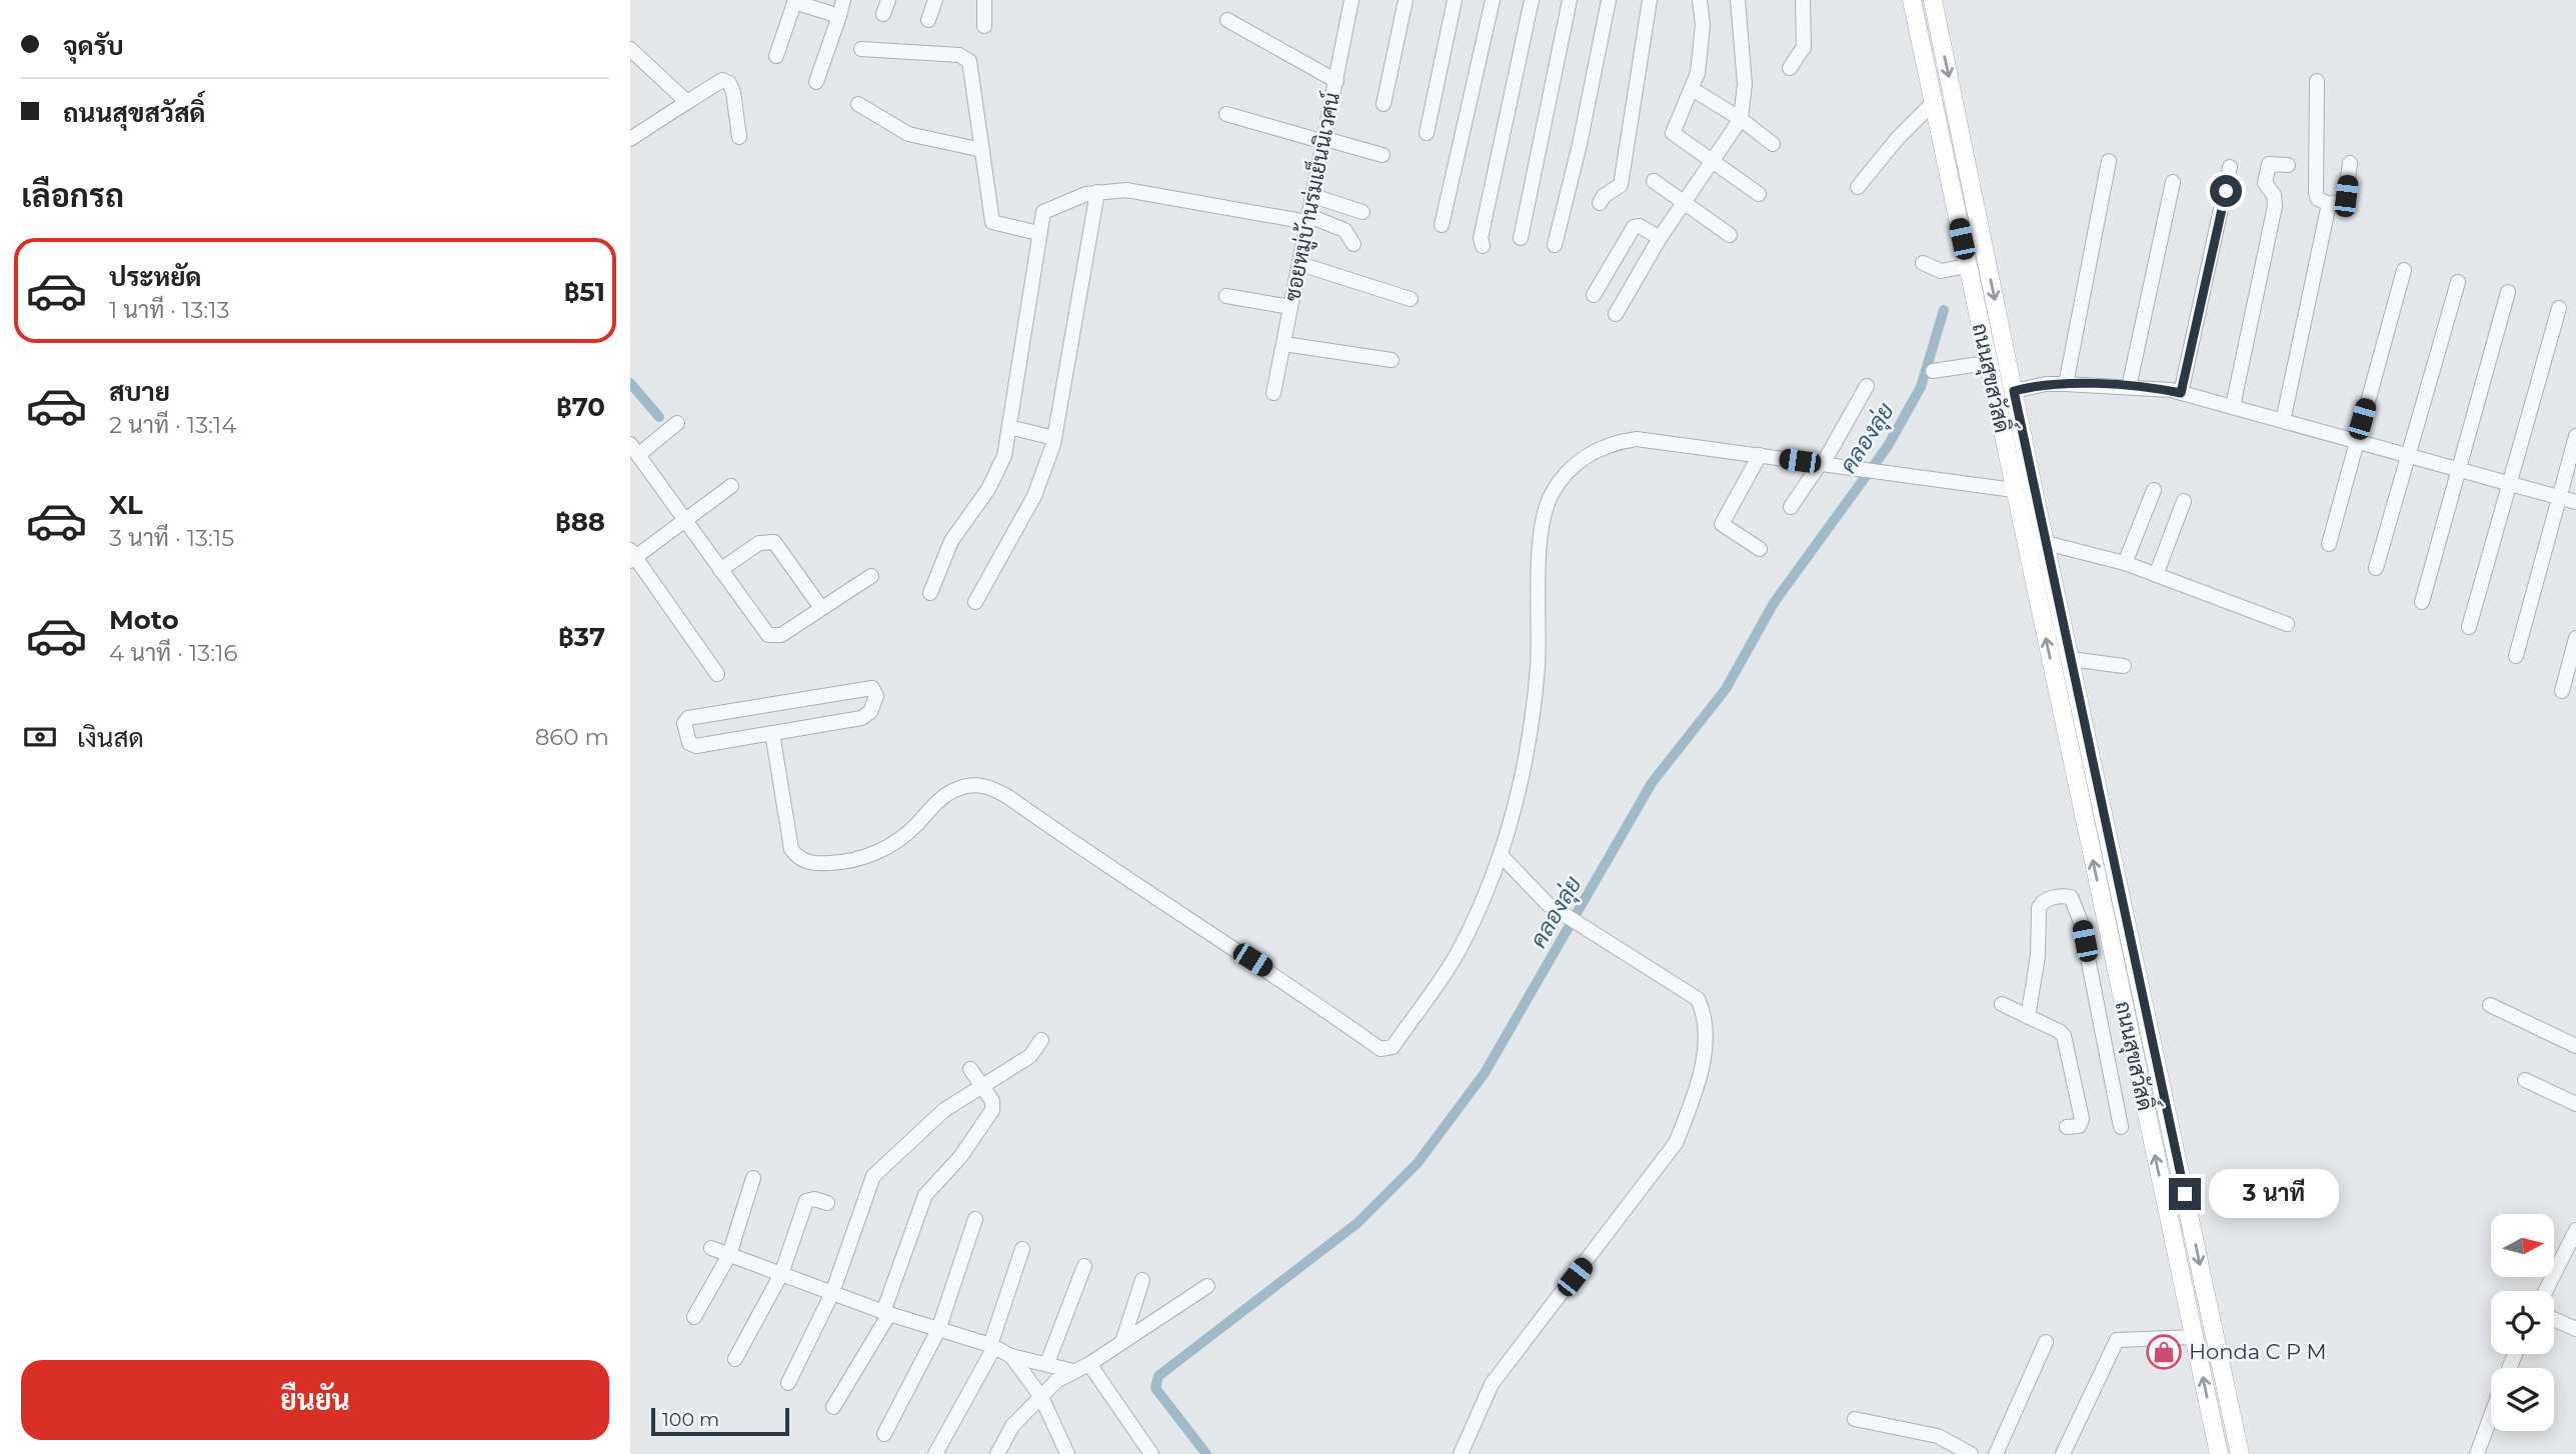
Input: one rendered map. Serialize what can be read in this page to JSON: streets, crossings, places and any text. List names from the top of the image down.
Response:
{
  "streets": {
    "main road": ["ถนนสุขสวัสดิ์"],
    "street": ["ซอยหมู่บ้านร่มเย็นนิเวศน์"]
  },
  "water": ["คลองลุ่ย"],
  "places": {
    "shop": ["Honda C P M"]
  },
  "scale_bar": "100 m",
  "north": "right",
  "page": {
    "banner": ["จุดรับ", "ถนนสุขสวัสดิ์"],
    "heading": "เลือกรถ",
    "list": [
      {
        "name": "ประหยัด",
        "note": "1 นาที · 13:13",
        "value": "฿51"
      },
      {
        "name": "สบาย",
        "note": "2 นาที · 13:14",
        "value": "฿70"
      },
      {
        "name": "XL",
        "note": "3 นาที · 13:15",
        "value": "฿88"
      },
      {
        "name": "Moto",
        "note": "4 นาที · 13:16",
        "value": "฿37"
      }
    ],
    "pay": ["เงินสด", "860 m"],
    "bubble": "3 นาที",
    "buttons": "ยืนยัน",
    "scale": "100 m"
  }
}
